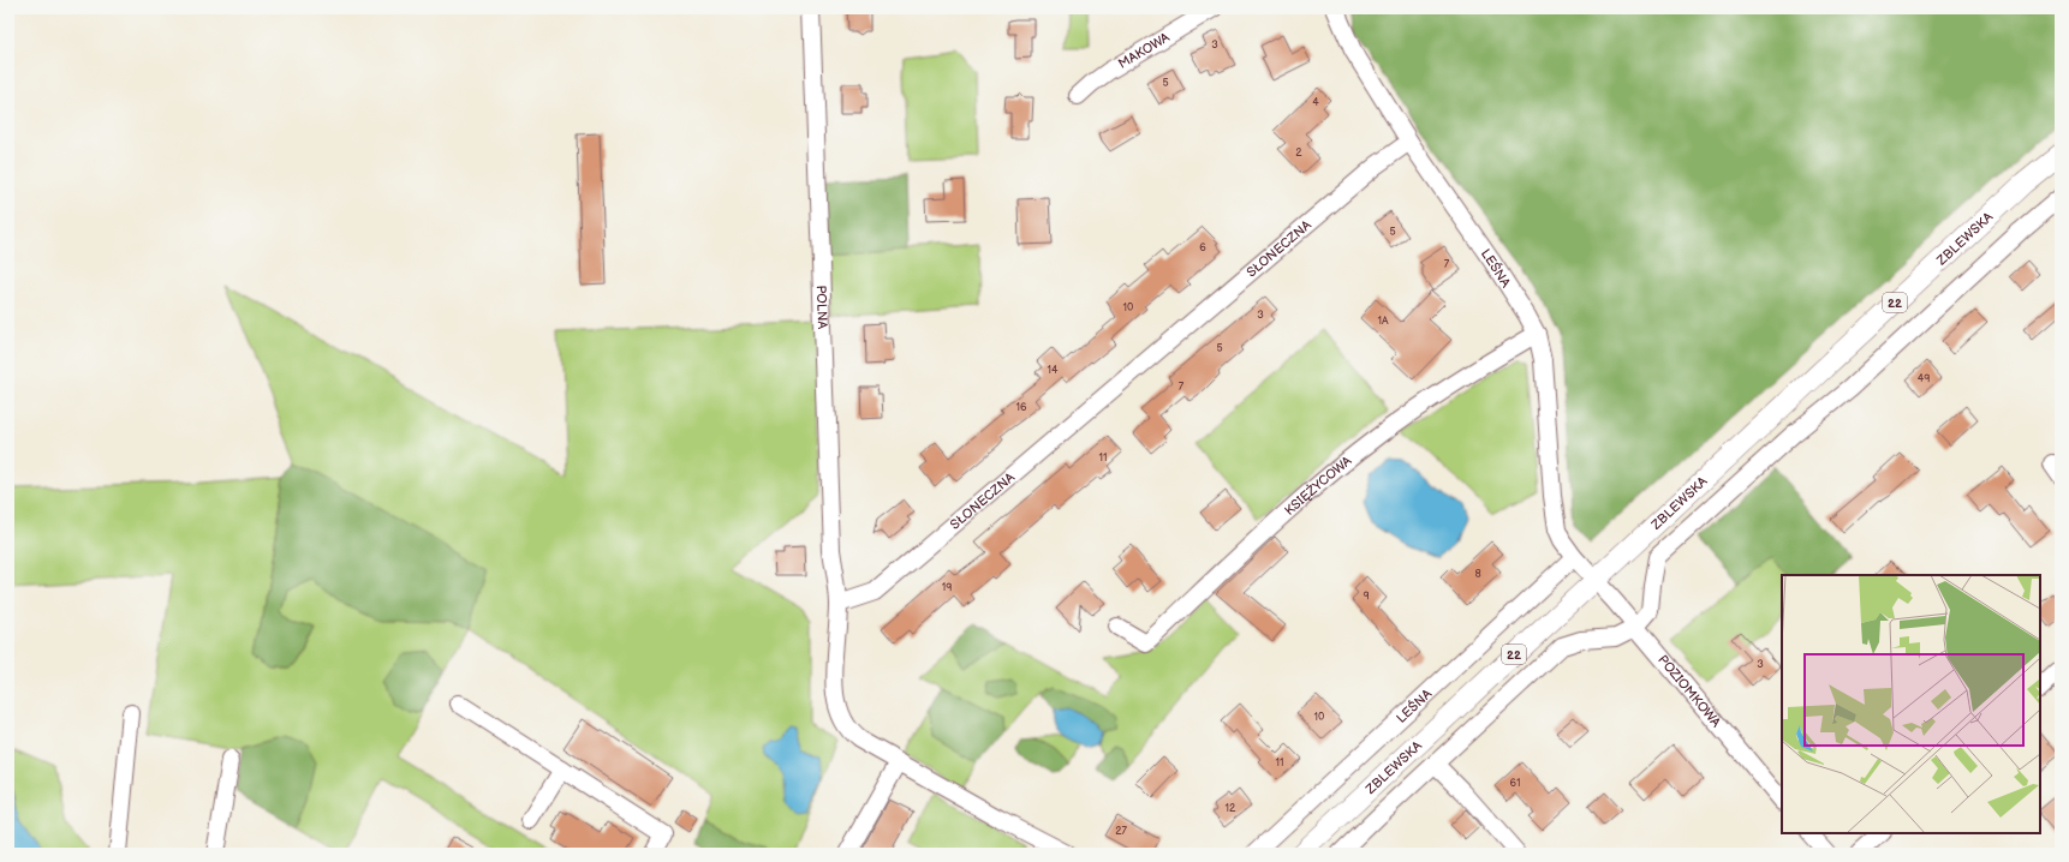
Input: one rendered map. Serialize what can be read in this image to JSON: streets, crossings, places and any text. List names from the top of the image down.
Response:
{
  "streets": {
    "main road": ["ZBLEWSKA", "22"],
    "street": [
      "MAKOWA",
      "SŁONECZNA",
      "LEŚNA",
      "POLNA",
      "KSIĘŻYCOWA",
      "POZIOMKOWA"
    ]
  },
  "crossings": [
    ["ZBLEWSKA", "LEŚNA"],
    ["ZBLEWSKA", "POZIOMKOWA"],
    ["SŁONECZNA", "LEŚNA"],
    ["SŁONECZNA", "POLNA"],
    ["LEŚNA", "KSIĘŻYCOWA"],
    ["LEŚNA", "POZIOMKOWA"]
  ],
  "house_numbers": [
    "3",
    "5",
    "4",
    "2",
    "5",
    "6",
    "7",
    "10",
    "3",
    "1A",
    "5",
    "14",
    "49",
    "7",
    "16",
    "11",
    "8",
    "19",
    "9",
    "3",
    "10",
    "11",
    "61",
    "12",
    "27"
  ]
}
